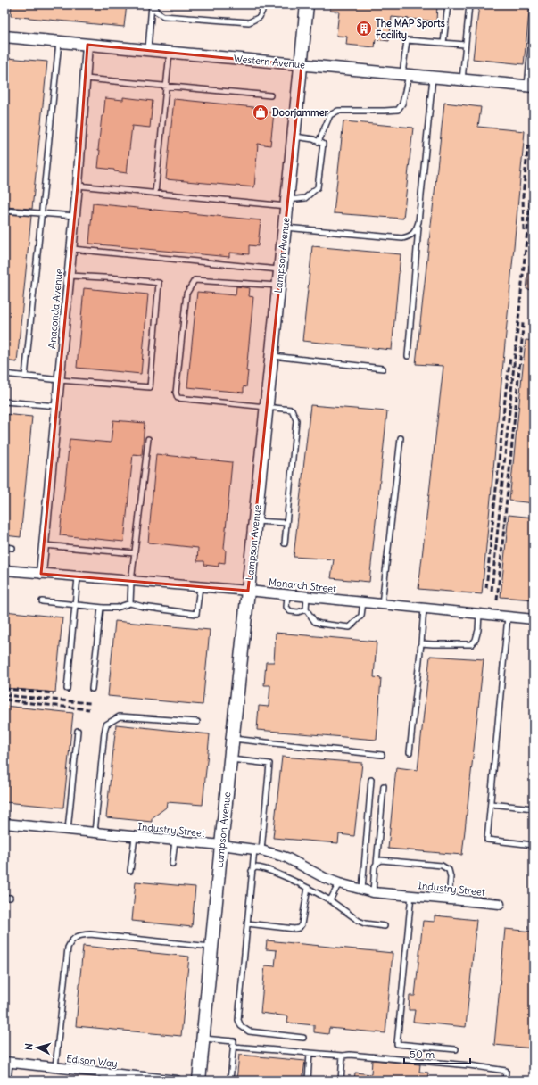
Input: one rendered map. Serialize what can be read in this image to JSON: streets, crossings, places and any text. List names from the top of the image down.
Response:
{
  "streets": {
    "main road": ["Lampson Avenue"],
    "street": [
      "Western Avenue",
      "Anaconda Avenue",
      "Monarch Street",
      "Industry Street",
      "Edison Way"
    ]
  },
  "crossings": [
    ["Western Avenue", "Lampson Avenue"],
    ["Western Avenue", "Anaconda Avenue"],
    ["Lampson Avenue", "Monarch Street"],
    ["Lampson Avenue", "Industry Street"],
    ["Anaconda Avenue", "Monarch Street"]
  ],
  "places": {
    "building": ["The MAP Sports Facility"],
    "shop": ["Doorjammer"]
  },
  "scale_bar": "50 m",
  "north": "left"
}
